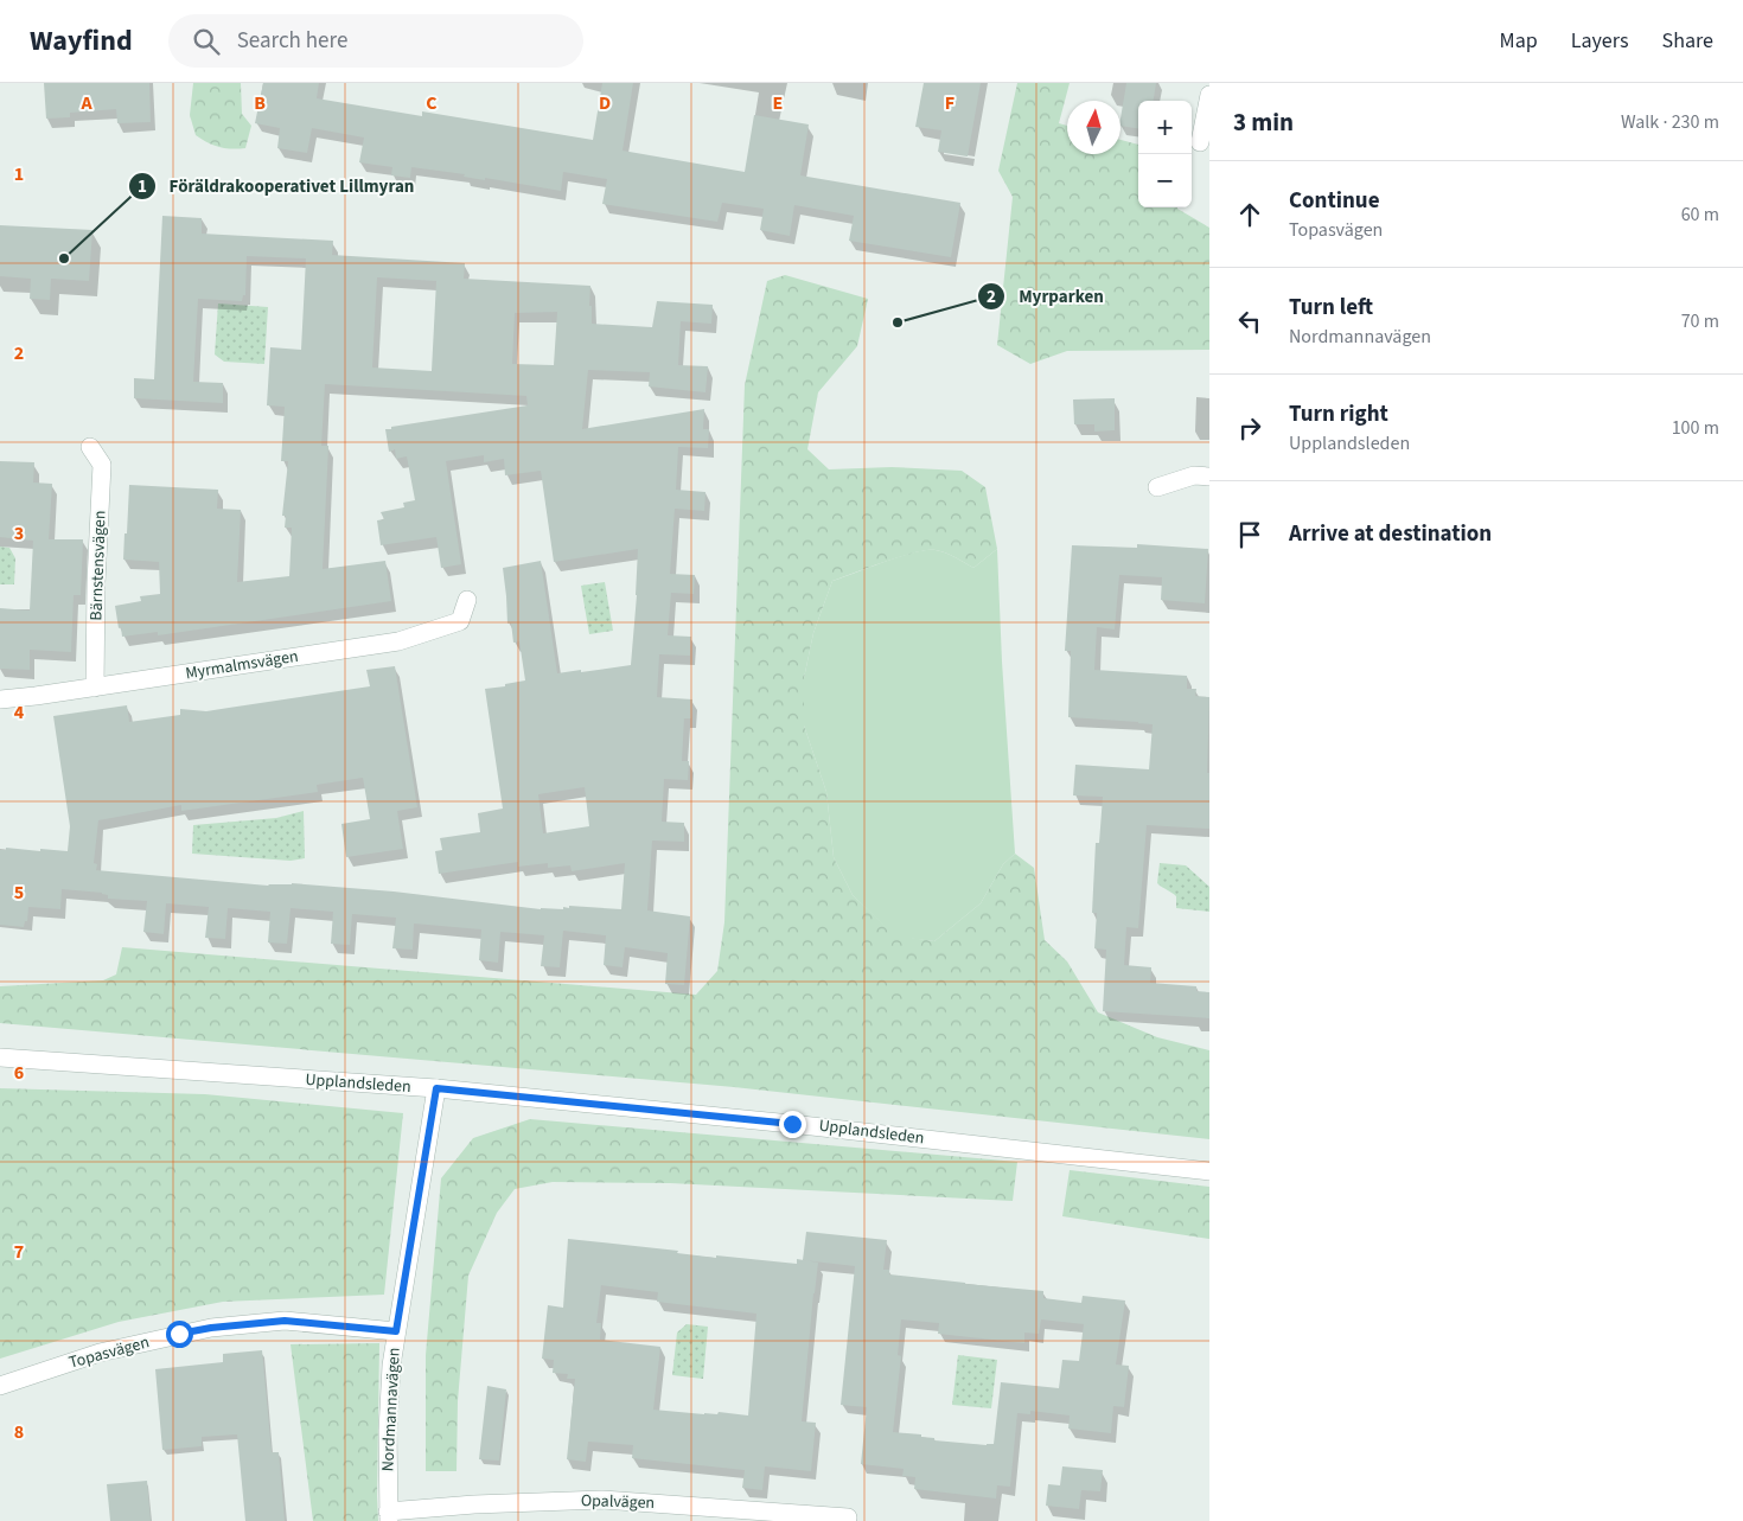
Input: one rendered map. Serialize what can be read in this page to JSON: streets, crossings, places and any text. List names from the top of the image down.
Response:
{
  "streets": {
    "street": [
      "Bärnstensvägen",
      "Myrmalmsvägen",
      "Upplandsleden",
      "Topasvägen",
      "Nordmannavägen",
      "Opalvägen"
    ]
  },
  "crossings": [
    ["Bärnstensvägen", "Myrmalmsvägen"],
    ["Upplandsleden", "Nordmannavägen"],
    ["Topasvägen", "Nordmannavägen"],
    ["Nordmannavägen", "Opalvägen"]
  ],
  "places": ["Föräldrakooperativet Lillmyran", "Myrparken"],
  "north": "top",
  "page": {
    "header": "Wayfind",
    "search": "Search here",
    "nav": ["Map", "Layers", "Share"],
    "heading": ["3 min", "Walk · 230 m"],
    "map_buttons": ["+", "−"],
    "list": [
      ["Continue", "Topasvägen", "60 m"],
      ["Turn left", "Nordmannavägen", "70 m"],
      ["Turn right", "Upplandsleden", "100 m"],
      "Arrive at destination"
    ]
  },
  "grid": {
    "columns": [
      "A",
      "B",
      "C",
      "D",
      "E",
      "F"
    ],
    "rows": [
      "1",
      "2",
      "3",
      "4",
      "5",
      "6",
      "7",
      "8"
    ]
  }
}
